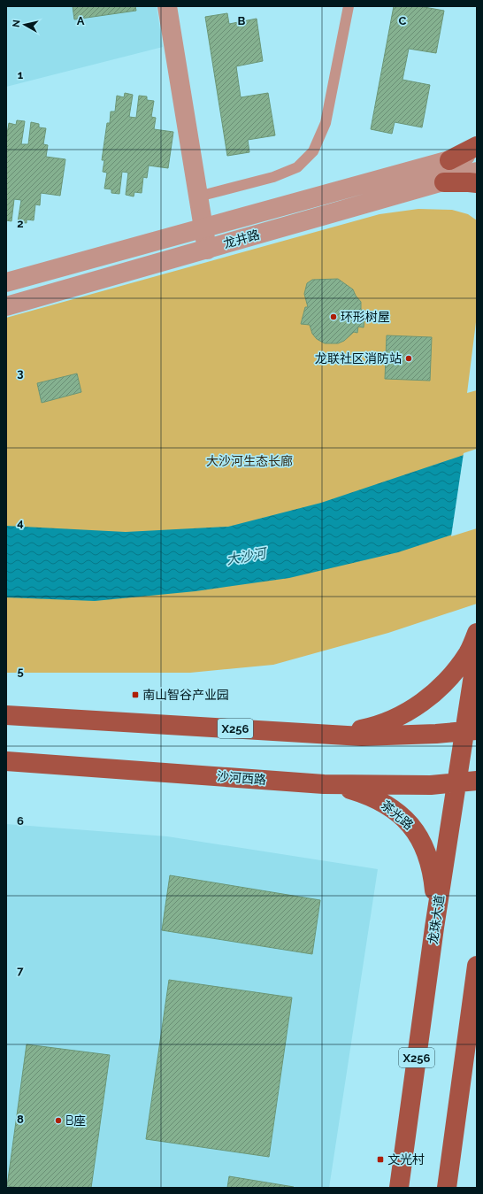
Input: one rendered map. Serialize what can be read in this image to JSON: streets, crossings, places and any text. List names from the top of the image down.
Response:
{
  "streets": {
    "main road": [
      "X256",
      "沙河西路",
      "茶光路",
      "龙珠大道"
    ],
    "street": ["龙井路"]
  },
  "crossings": [
    ["X256", "龙珠大道"],
    ["沙河西路", "茶光路"],
    ["沙河西路", "龙珠大道"],
    ["茶光路", "龙珠大道"]
  ],
  "water": ["大沙河"],
  "parks": ["大沙河生态长廊"],
  "places": {
    "other": ["环形树屋", "龙联社区消防站", "B座"],
    "transit": ["南山智谷产业园", "文光村"]
  },
  "north": "left",
  "grid": {
    "columns": ["A", "B", "C"],
    "rows": [
      "1",
      "2",
      "3",
      "4",
      "5",
      "6",
      "7",
      "8"
    ]
  }
}
